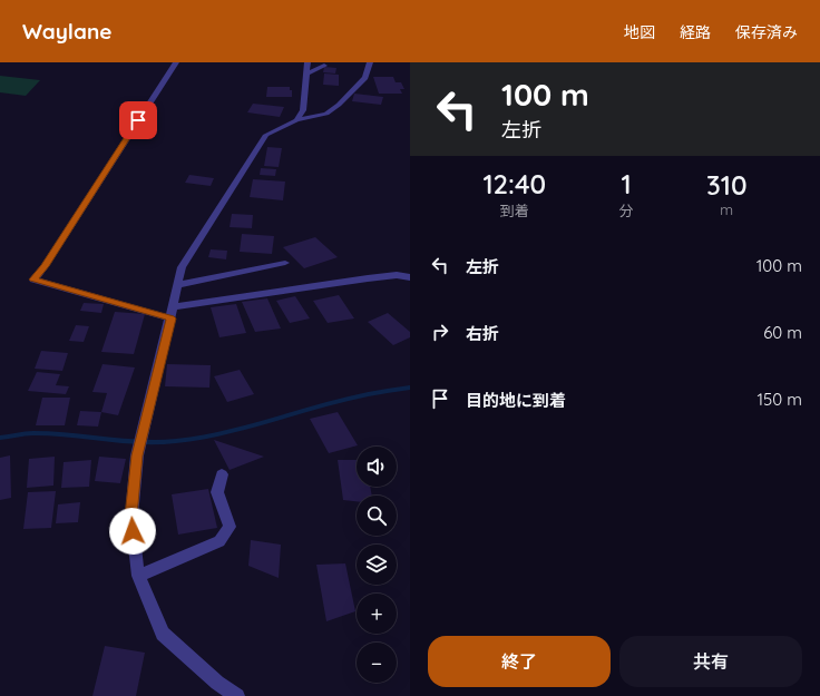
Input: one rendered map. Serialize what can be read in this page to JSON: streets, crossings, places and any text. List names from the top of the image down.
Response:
{
  "page": {
    "header": "Waylane",
    "nav": ["地図", "経路", "保存済み"],
    "turn": ["100 m", "左折"],
    "eta": [
      "12:40",
      "到着",
      "1",
      "分",
      "310",
      "m"
    ],
    "list": [
      {
        "name": "左折",
        "value": "100 m"
      },
      {
        "name": "右折",
        "value": "60 m"
      },
      {
        "name": "目的地に到着",
        "value": "150 m"
      }
    ],
    "map_buttons": ["+", "−"],
    "buttons": ["終了", "共有"]
  }
}
